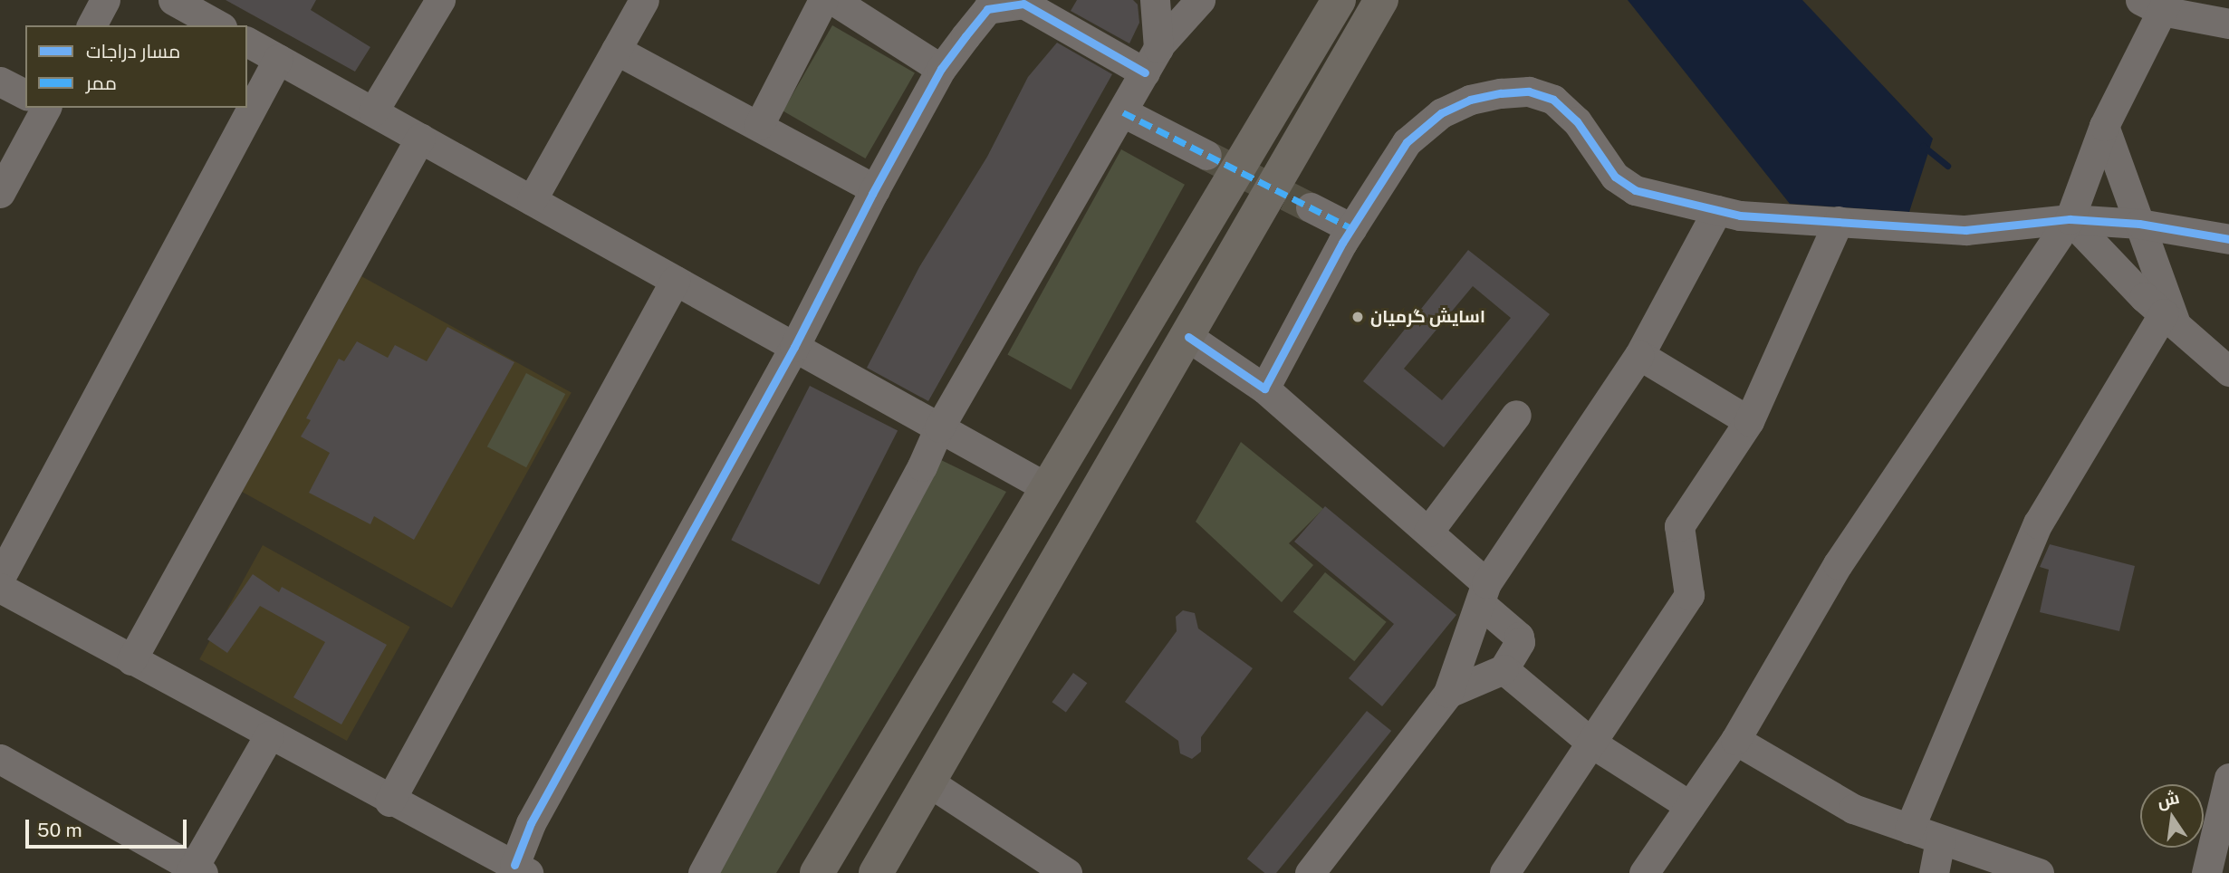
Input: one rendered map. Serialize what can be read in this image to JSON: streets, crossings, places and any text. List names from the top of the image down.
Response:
{
  "places": ["اسايش گرميان"],
  "legend": ["مسار دراجات", "ممر"],
  "scale_bar": "50 m",
  "north": "top"
}
